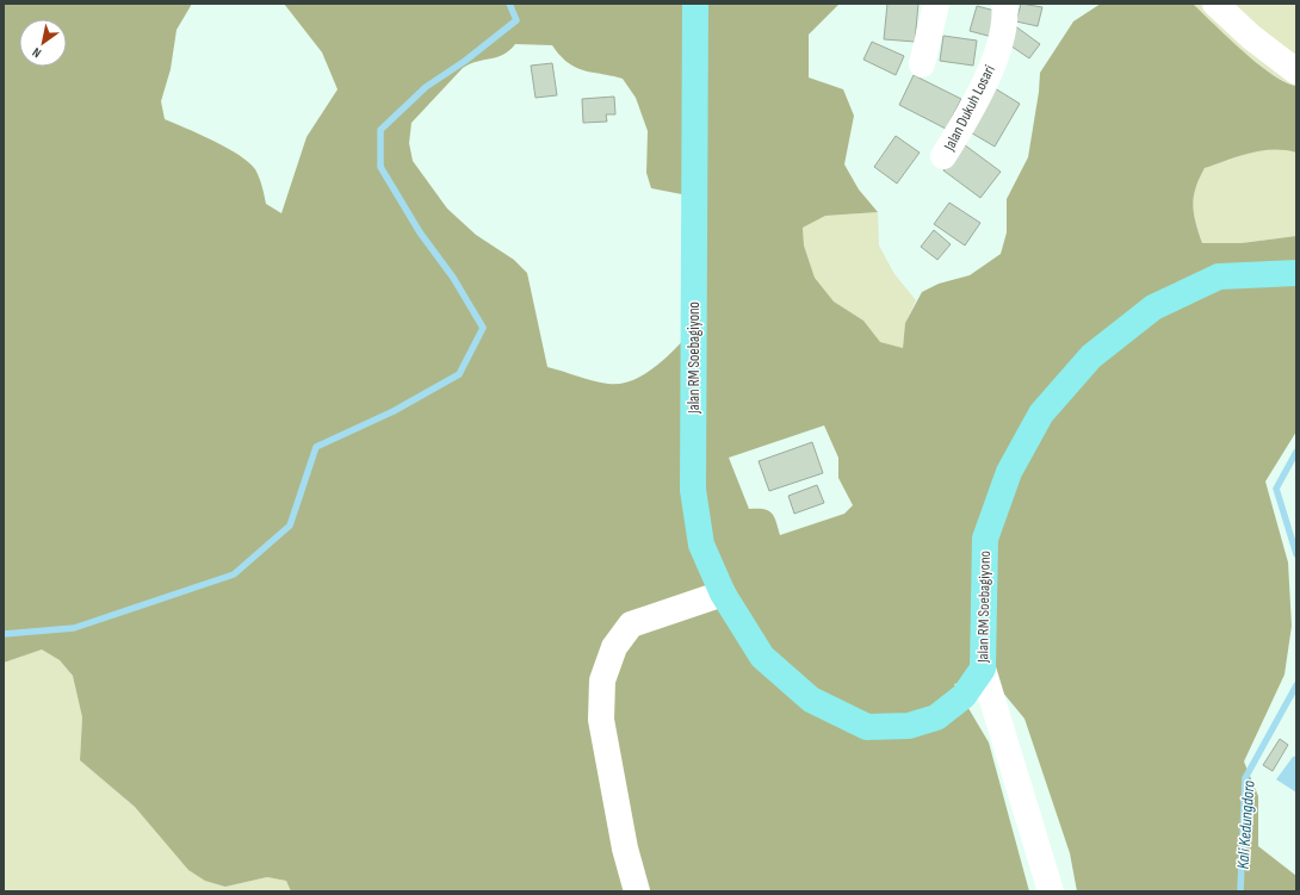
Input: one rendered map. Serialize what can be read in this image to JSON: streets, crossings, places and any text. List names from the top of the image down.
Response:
{
  "streets": {
    "main road": ["Jalan RM Soebagiyono"],
    "street": ["Jalan Dukuh Losari"]
  },
  "water": ["Kali Kedungdoro"],
  "north": "bottom left"
}
